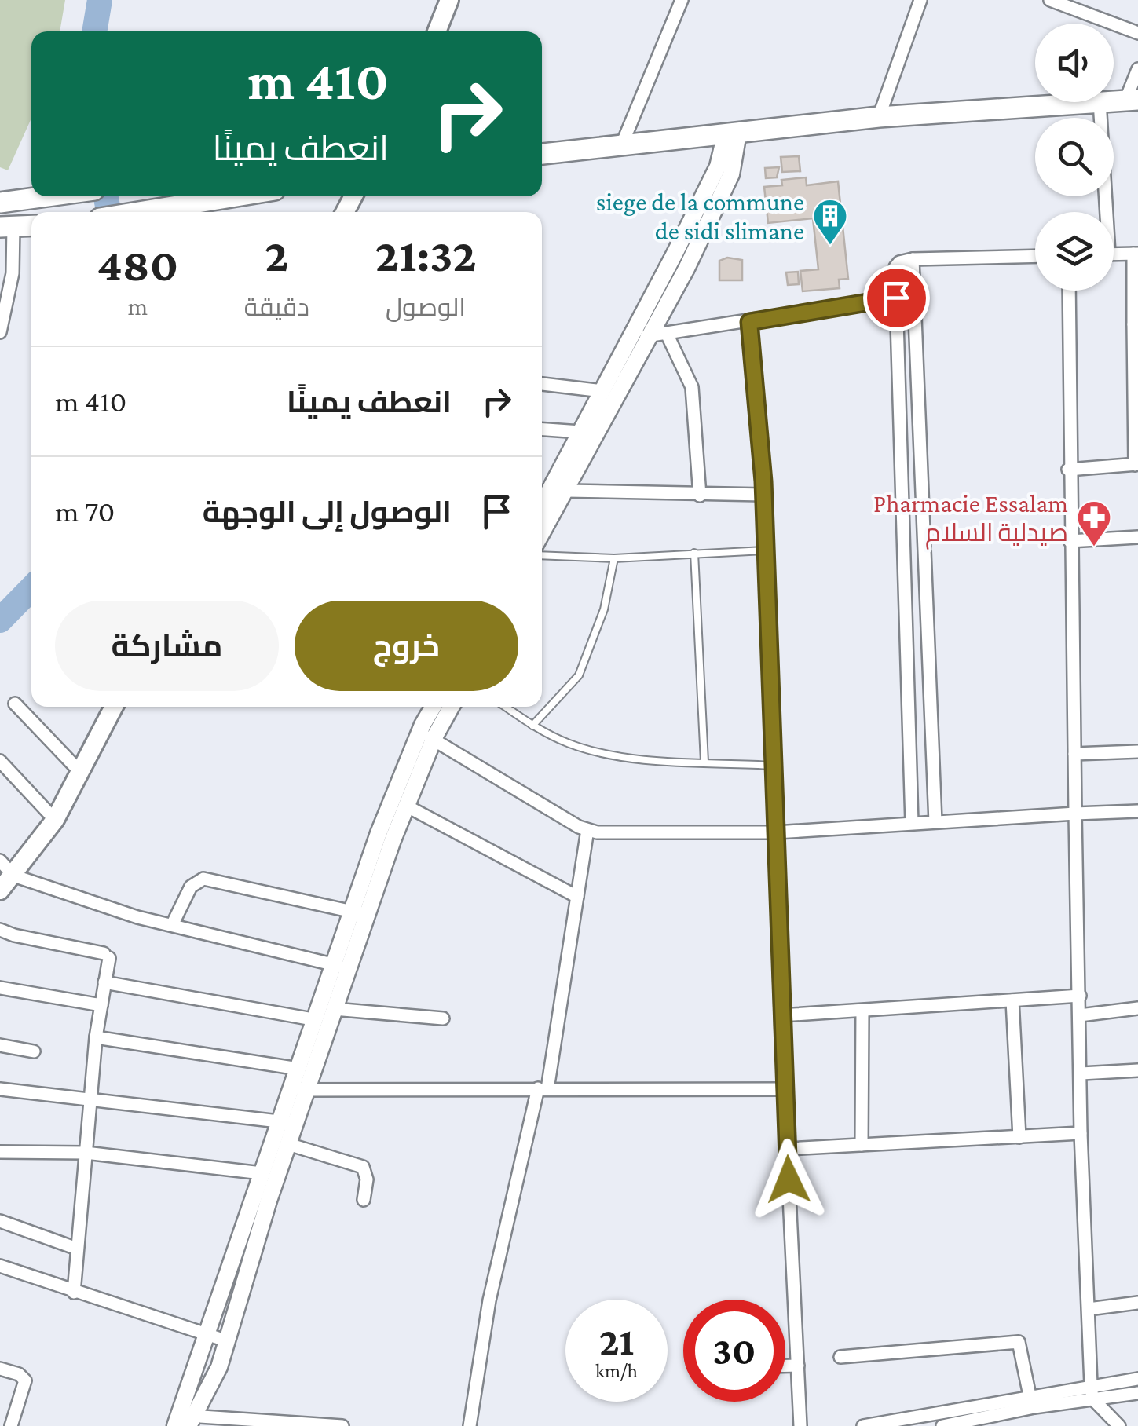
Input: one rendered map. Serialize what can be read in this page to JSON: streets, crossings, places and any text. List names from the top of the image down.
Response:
{
  "places": {
    "building": ["siege de la commune de sidi slimane"],
    "pharmacy": ["Pharmacie Essalam صيدلية السلام"]
  },
  "page": {
    "turn": ["410 m", "انعطف يمينًا"],
    "eta": [
      "21:32",
      "الوصول",
      "2",
      "دقيقة",
      "480",
      "m"
    ],
    "list": [
      {
        "name": "انعطف يمينًا",
        "value": "410 m"
      },
      {
        "name": "الوصول إلى الوجهة",
        "value": "70 m"
      }
    ],
    "buttons": ["خروج", "مشاركة"],
    "speed": "21 km/h",
    "limit": "30"
  }
}
